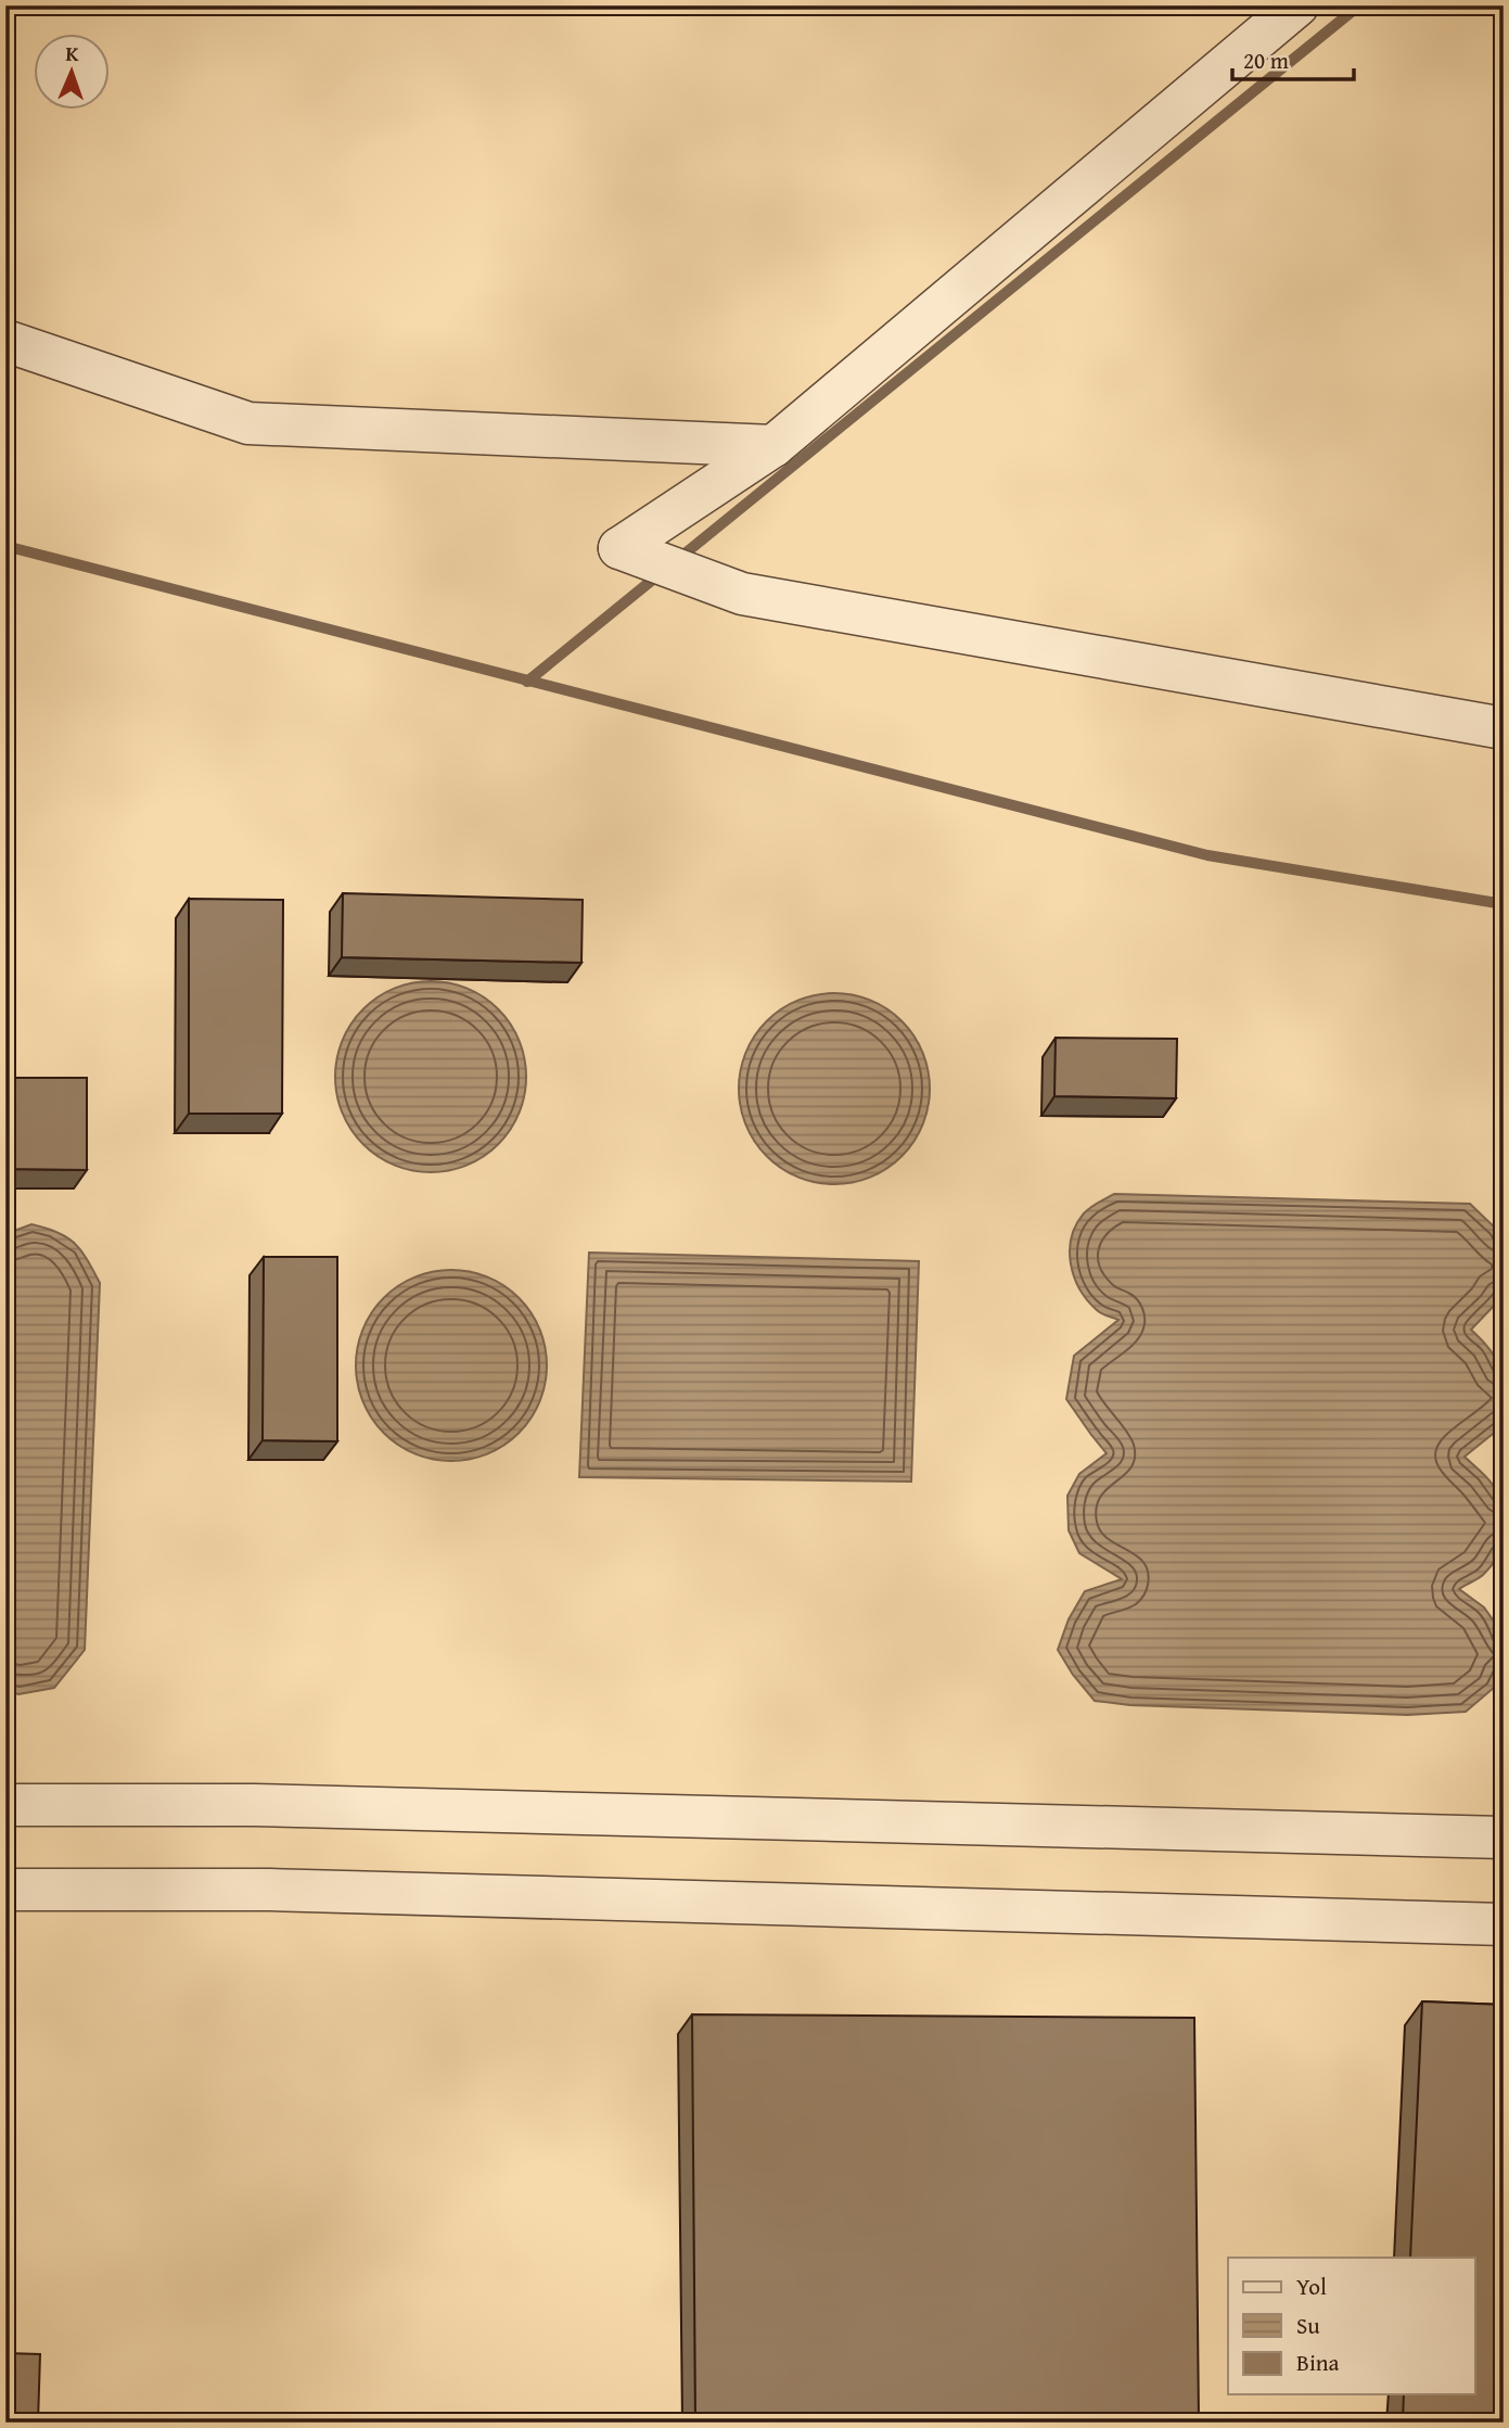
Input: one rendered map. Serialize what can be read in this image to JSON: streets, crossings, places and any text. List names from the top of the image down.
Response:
{
  "legend": ["Yol", "Su", "Bina"],
  "scale_bar": "20 m",
  "north": "top"
}
